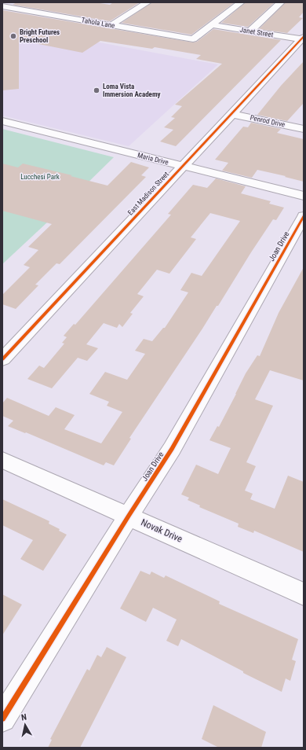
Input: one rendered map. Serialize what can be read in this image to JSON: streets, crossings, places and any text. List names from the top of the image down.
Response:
{
  "streets": {
    "street": [
      "Tahola Lane",
      "Janet Street",
      "Penrod Drive",
      "Maria Drive",
      "East Madison Street",
      "Joan Drive",
      "Novak Drive"
    ]
  },
  "crossings": [
    ["Tahola Lane", "Janet Street"],
    ["Janet Street", "East Madison Street"],
    ["Penrod Drive", "East Madison Street"],
    ["Maria Drive", "East Madison Street"],
    ["Joan Drive", "Novak Drive"]
  ],
  "parks": ["Lucchesi Park"],
  "places": ["Bright Futures Preschool", "Loma Vista Immersion Academy"],
  "north": "top"
}
